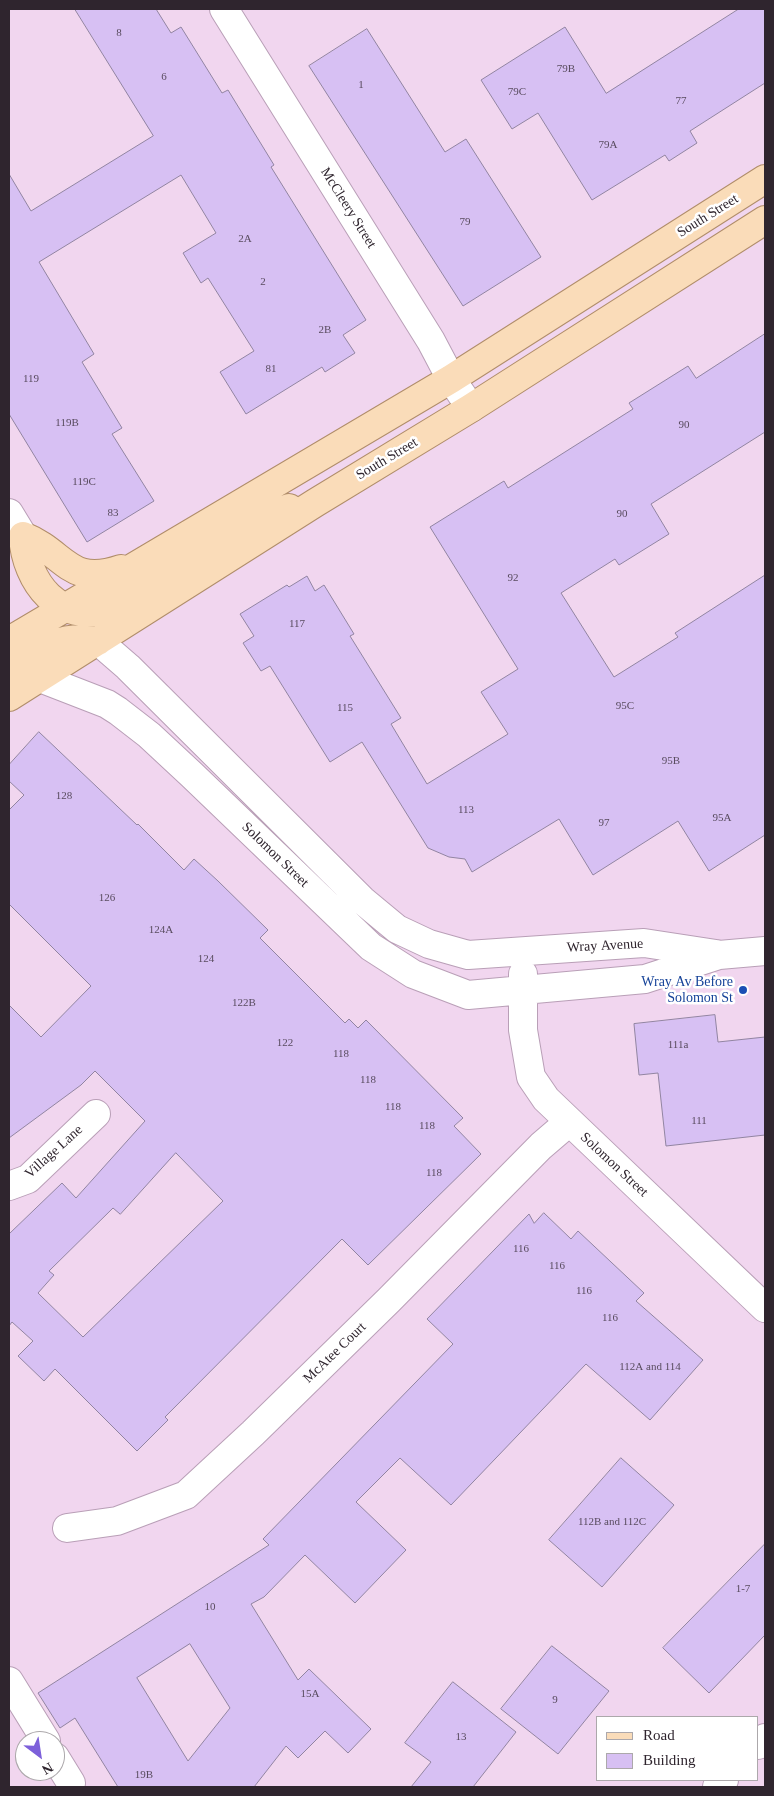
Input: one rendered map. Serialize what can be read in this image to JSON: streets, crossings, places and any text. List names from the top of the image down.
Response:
{
  "streets": {
    "main road": ["South Street"],
    "street": [
      "McCleery Street",
      "Solomon Street",
      "Wray Avenue",
      "Village Lane",
      "McAtee Court"
    ]
  },
  "crossings": [
    ["McCleery Street", "South Street"],
    ["South Street", "Solomon Street"],
    ["Solomon Street", "Wray Avenue"],
    ["Solomon Street", "McAtee Court"]
  ],
  "places": ["Wray Av Before Solomon St"],
  "house_numbers": [
    "8",
    "79B",
    "6",
    "1",
    "79C",
    "77",
    "79A",
    "79",
    "2A",
    "2",
    "2B",
    "81",
    "119",
    "119B",
    "90",
    "119C",
    "83",
    "90",
    "92",
    "117",
    "95C",
    "115",
    "95B",
    "128",
    "113",
    "95A",
    "97",
    "126",
    "124A",
    "124",
    "122B",
    "122",
    "111a",
    "118",
    "118",
    "118",
    "111",
    "118",
    "118",
    "116",
    "116",
    "116",
    "116",
    "112A and 114",
    "112B and 112C",
    "1-7",
    "10",
    "15A",
    "9",
    "13",
    "19B"
  ],
  "legend": ["Road", "Building"],
  "north": "bottom right"
}
